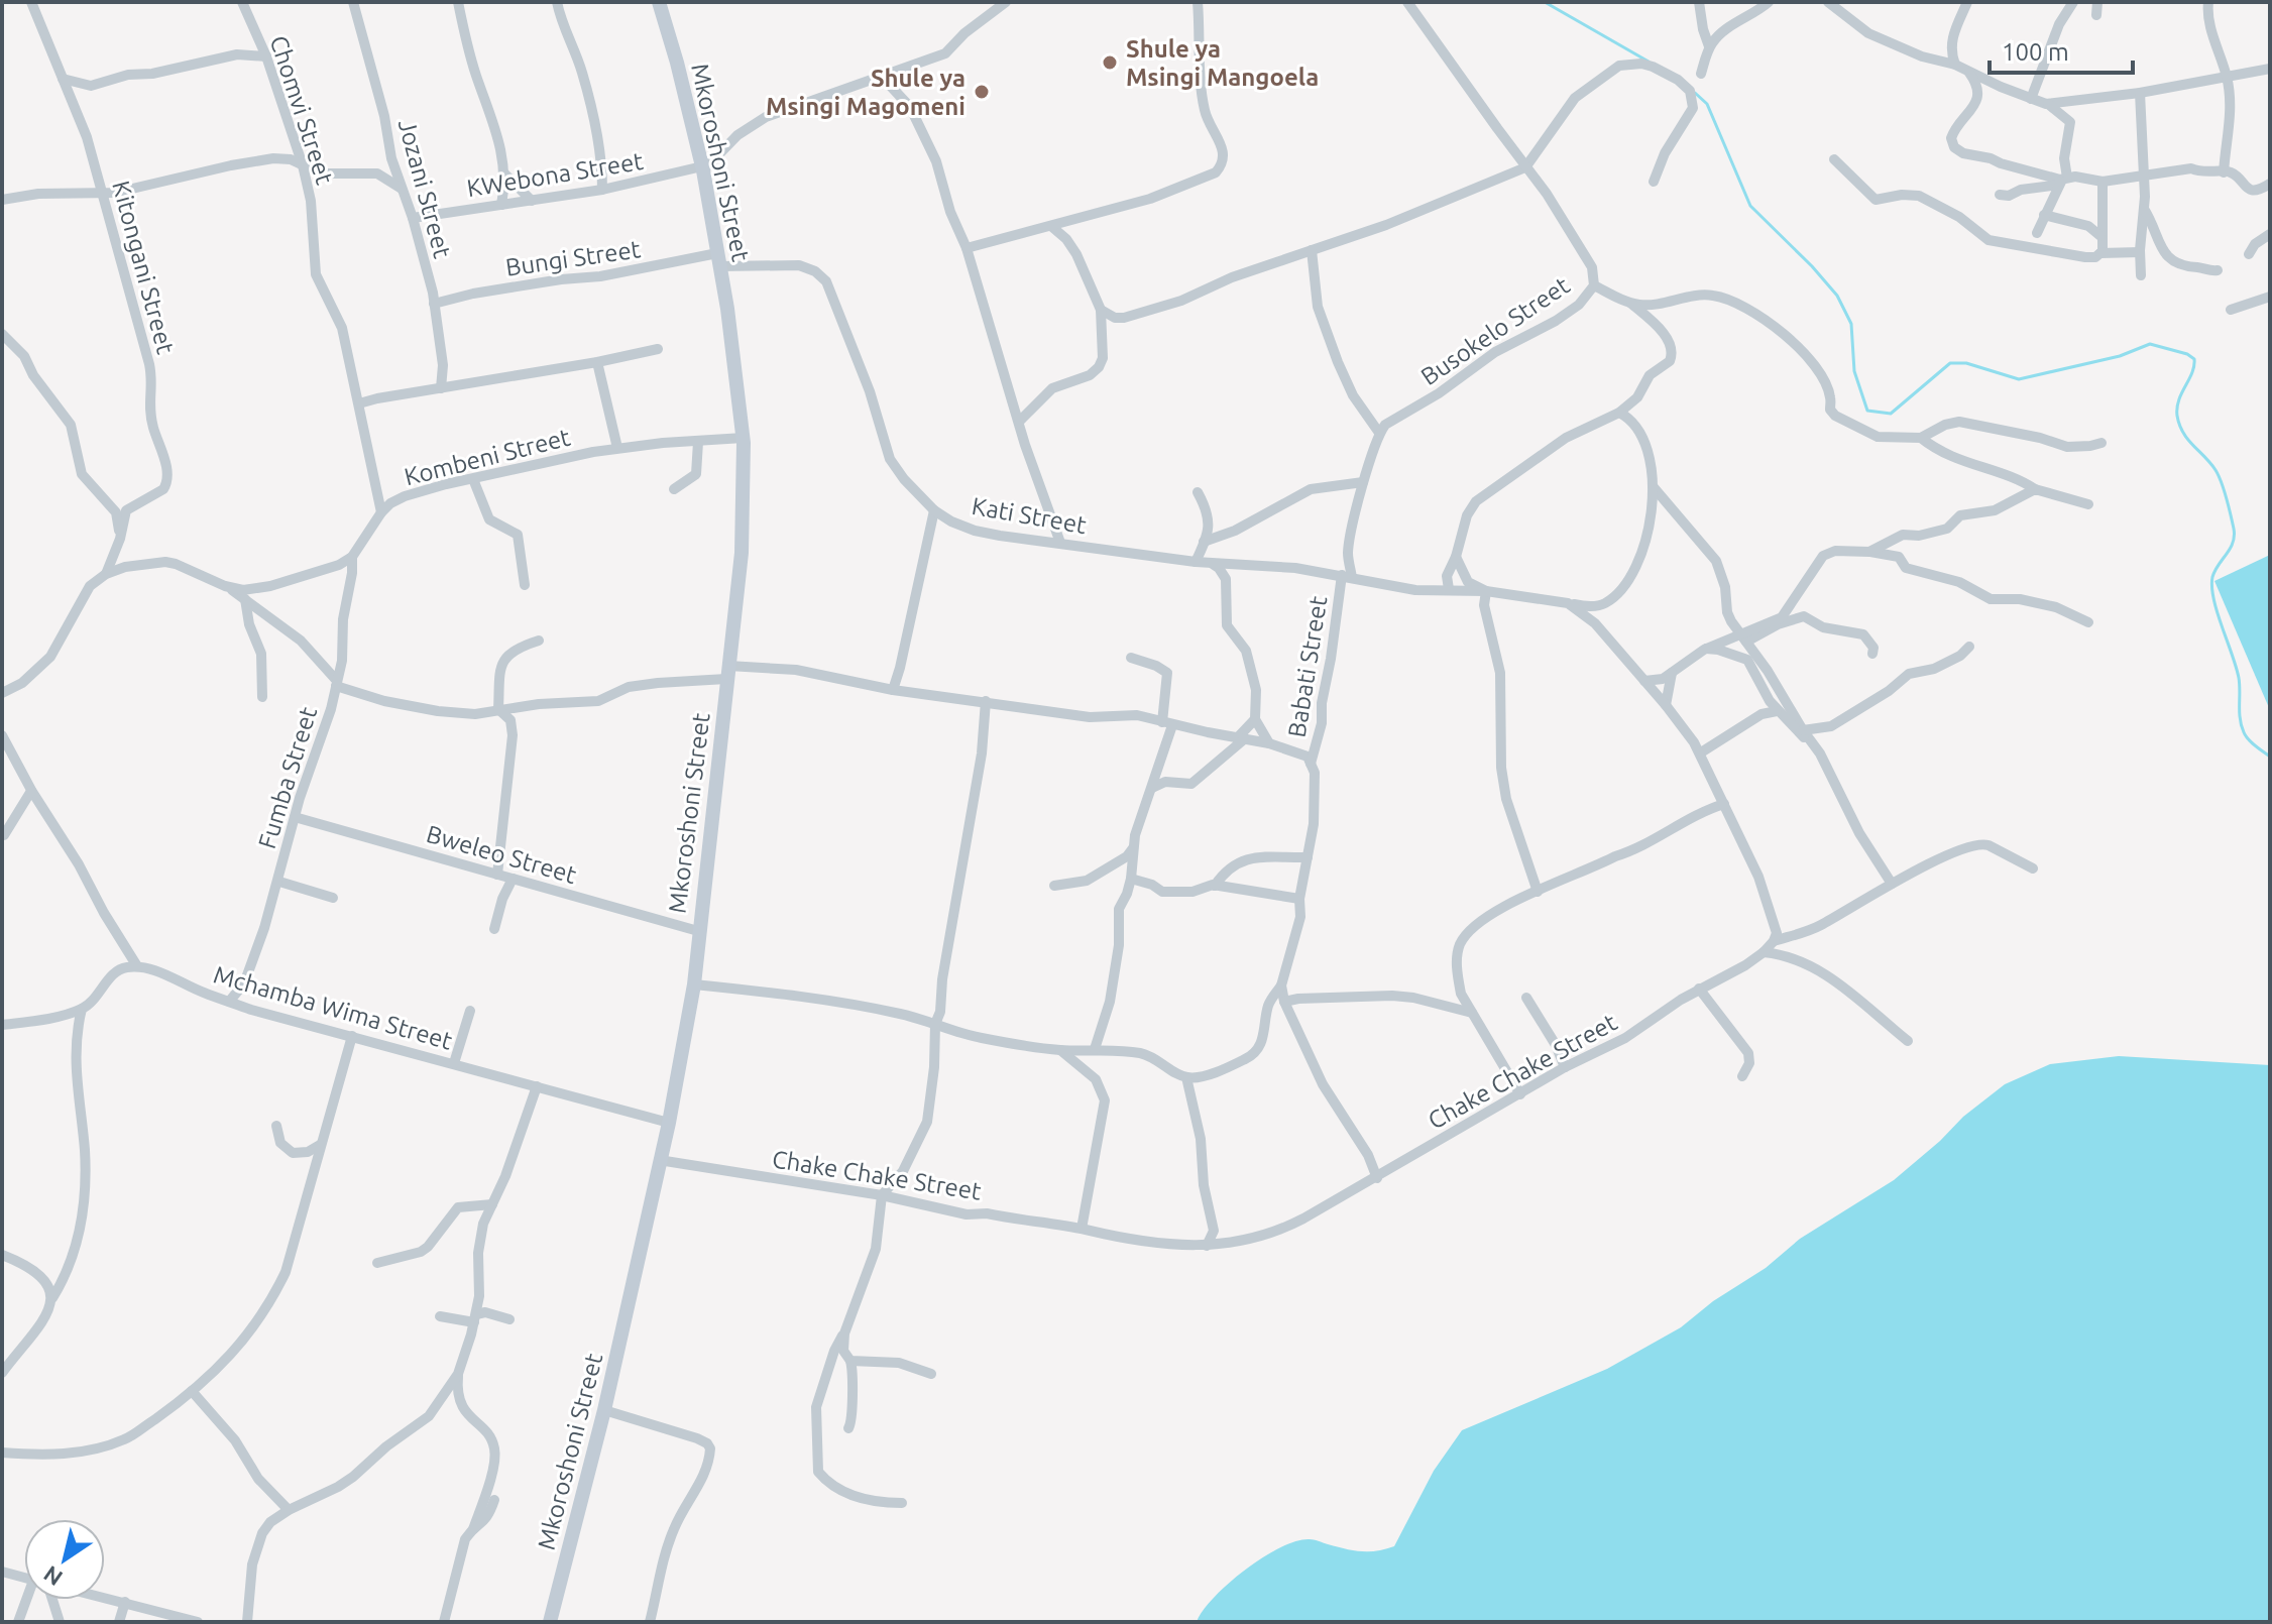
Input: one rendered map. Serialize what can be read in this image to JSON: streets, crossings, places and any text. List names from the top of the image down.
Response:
{
  "streets": {
    "street": [
      "Chomvi Street",
      "Mkoroshoni Street",
      "KWebona Street",
      "Jozani Street",
      "Bungi Street",
      "Kitongani Street",
      "Busokelo Street",
      "Kombeni Street",
      "Kati Street",
      "Babati Street",
      "Fumba Street",
      "Bweleo Street",
      "Mchamba Wima Street",
      "Chake Chake Street"
    ]
  },
  "crossings": [
    ["Chomvi Street", "Kombeni Street"],
    ["Mkoroshoni Street", "KWebona Street"],
    ["Mkoroshoni Street", "Bungi Street"],
    ["Mkoroshoni Street", "Kombeni Street"],
    ["Mkoroshoni Street", "Kati Street"],
    ["Mkoroshoni Street", "Bweleo Street"],
    ["Mkoroshoni Street", "Mchamba Wima Street"],
    ["Mkoroshoni Street", "Chake Chake Street"],
    ["KWebona Street", "Jozani Street"],
    ["Jozani Street", "Bungi Street"],
    ["Bungi Street", "Kati Street"],
    ["Kombeni Street", "Fumba Street"],
    ["Kati Street", "Babati Street"],
    ["Fumba Street", "Bweleo Street"],
    ["Fumba Street", "Mchamba Wima Street"]
  ],
  "places": ["Shule ya Msingi Mangoela", "Shule ya Msingi Magomeni"],
  "scale_bar": "100 m",
  "north": "bottom left"
}
